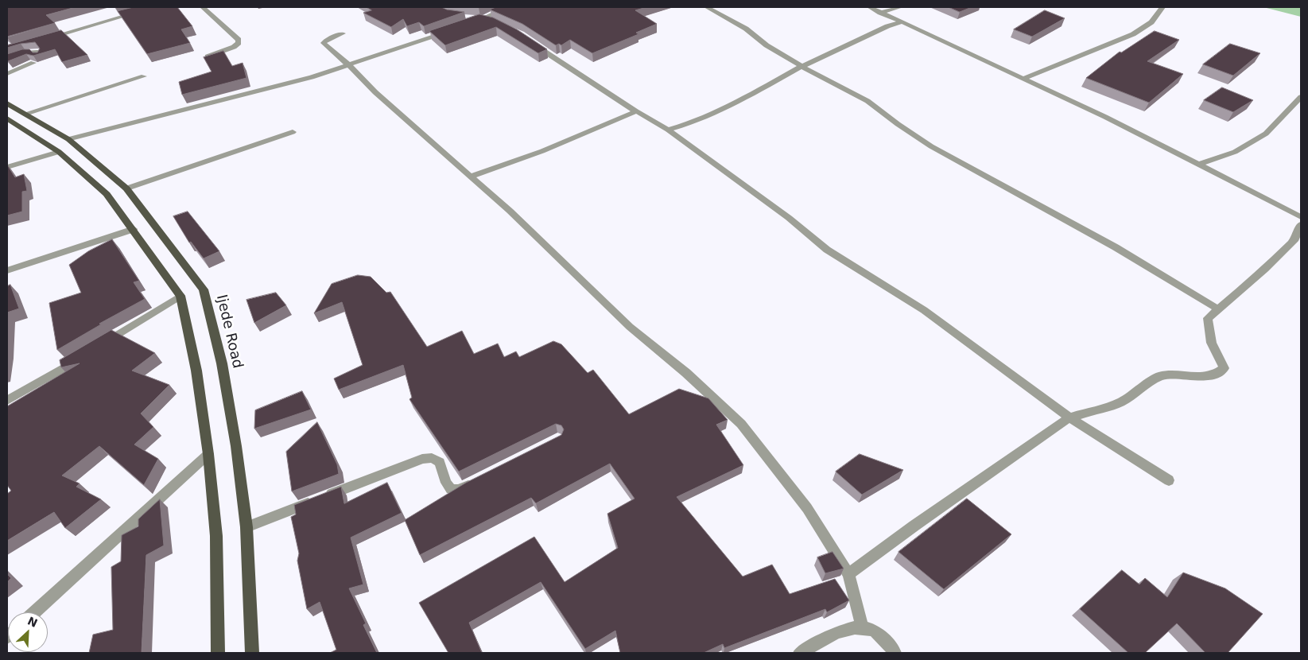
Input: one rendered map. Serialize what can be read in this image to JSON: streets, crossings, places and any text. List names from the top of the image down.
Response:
{
  "streets": {
    "main road": ["Ijede Road"]
  },
  "north": "top right"
}
